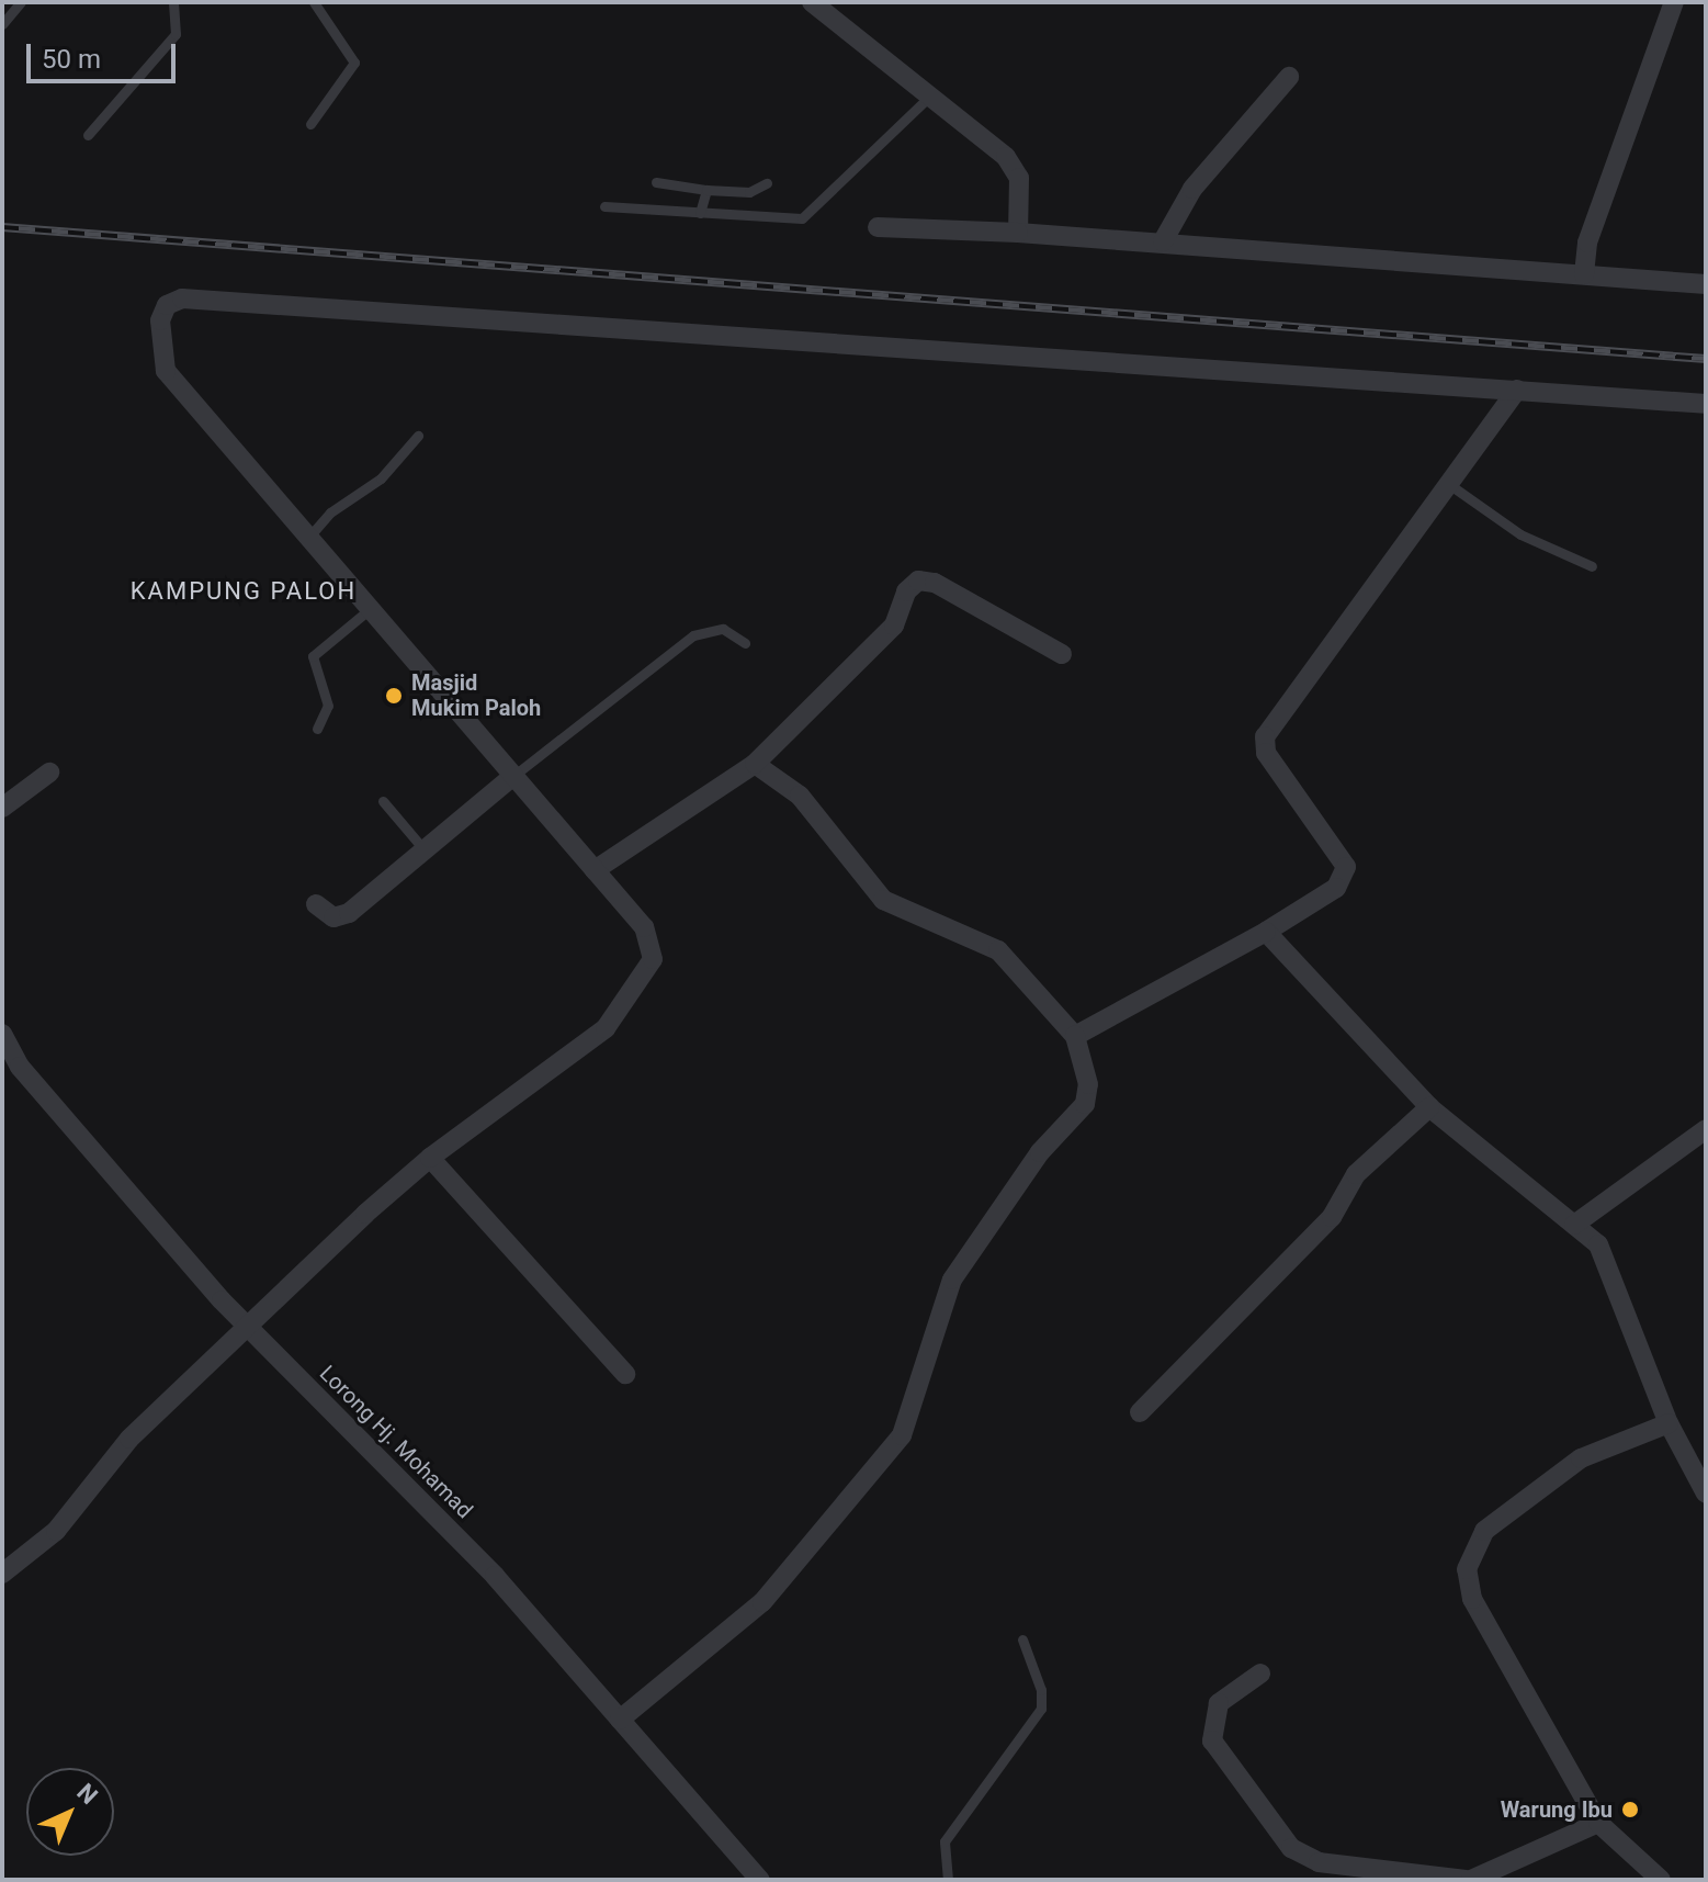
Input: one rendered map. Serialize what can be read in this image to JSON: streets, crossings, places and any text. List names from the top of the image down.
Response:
{
  "streets": {
    "street": ["Lorong Hj. Mohamad"]
  },
  "districts": ["KAMPUNG PALOH"],
  "places": ["Masjid Mukim Paloh", "Warung Ibu"],
  "scale_bar": "50 m",
  "north": "top right"
}
